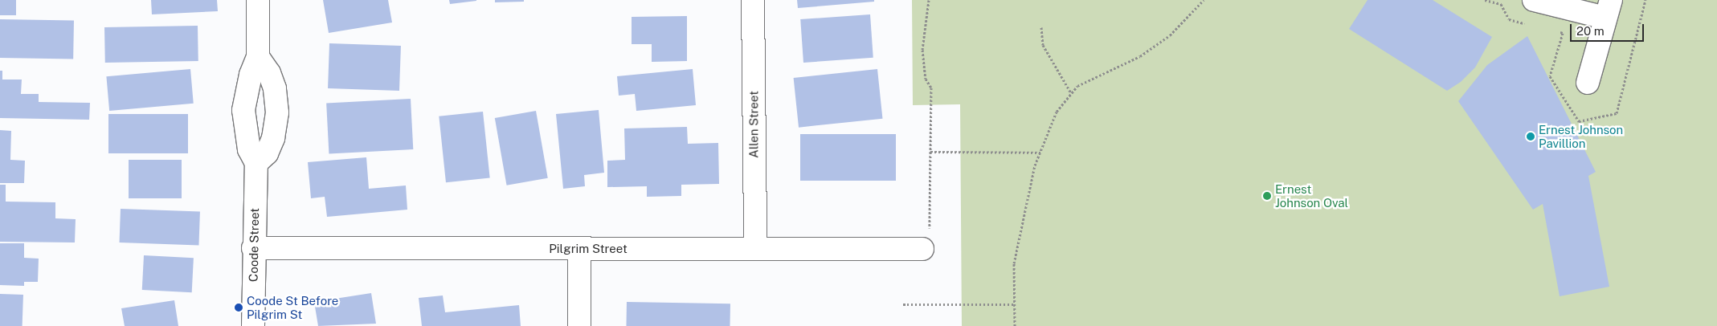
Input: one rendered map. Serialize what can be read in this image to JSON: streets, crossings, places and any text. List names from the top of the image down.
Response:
{
  "streets": {
    "street": ["Allen Street", "Coode Street", "Pilgrim Street"]
  },
  "crossings": [
    ["Allen Street", "Pilgrim Street"],
    ["Coode Street", "Pilgrim Street"]
  ],
  "places": ["Ernest Johnson Pavillion", "Ernest Johnson Oval", "Coode St Before Pilgrim St"],
  "scale_bar": "20 m"
}
